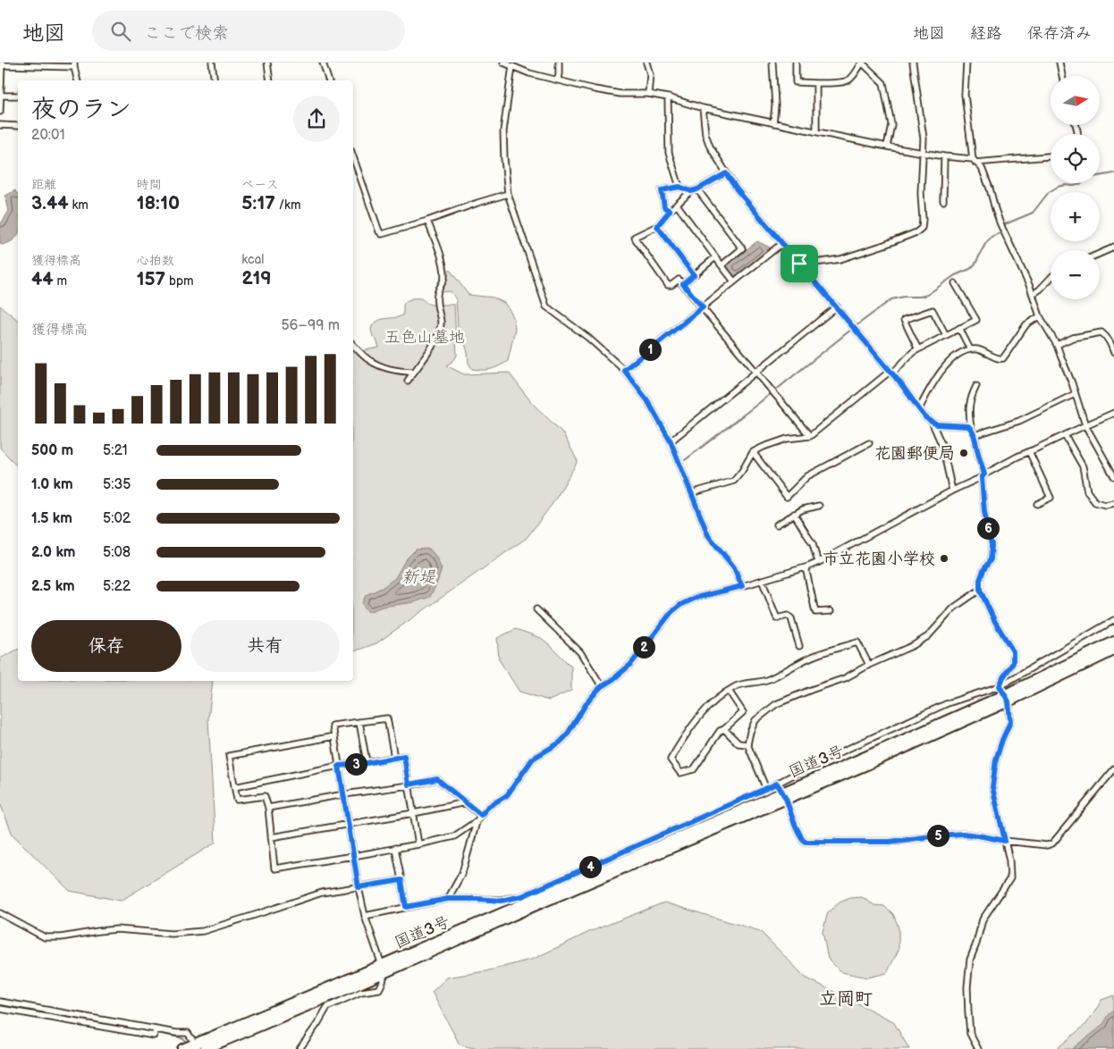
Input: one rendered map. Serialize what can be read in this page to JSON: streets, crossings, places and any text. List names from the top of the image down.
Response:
{
  "streets": {
    "highway": ["国道3号"]
  },
  "districts": ["立岡町"],
  "water": ["新堤"],
  "parks": ["五色山墓地"],
  "places": ["花園郵便局", "市立花園小学校"],
  "north": "right",
  "page": {
    "header": "地図",
    "search": "ここで検索",
    "nav": ["地図", "経路", "保存済み"],
    "map_buttons": ["+", "−"],
    "heading": ["夜のラン", "20:01"],
    "stats": [
      ["距離", "3.44 km"],
      ["時間", "18:10"],
      ["ペース", "5:17 /km"],
      ["獲得標高", "44 m"],
      ["心拍数", "157 bpm"],
      ["kcal", "219"]
    ],
    "chart": ["獲得標高", "56–99 m"],
    "pins": [
      "1",
      "6",
      "2",
      "3",
      "5",
      "4"
    ],
    "list": [
      {
        "name": "500 m",
        "note": "5:21"
      },
      {
        "name": "1.0 km",
        "note": "5:35"
      },
      {
        "name": "1.5 km",
        "note": "5:02"
      },
      {
        "name": "2.0 km",
        "note": "5:08"
      },
      {
        "name": "2.5 km",
        "note": "5:22"
      }
    ],
    "buttons": ["保存", "共有"]
  }
}
